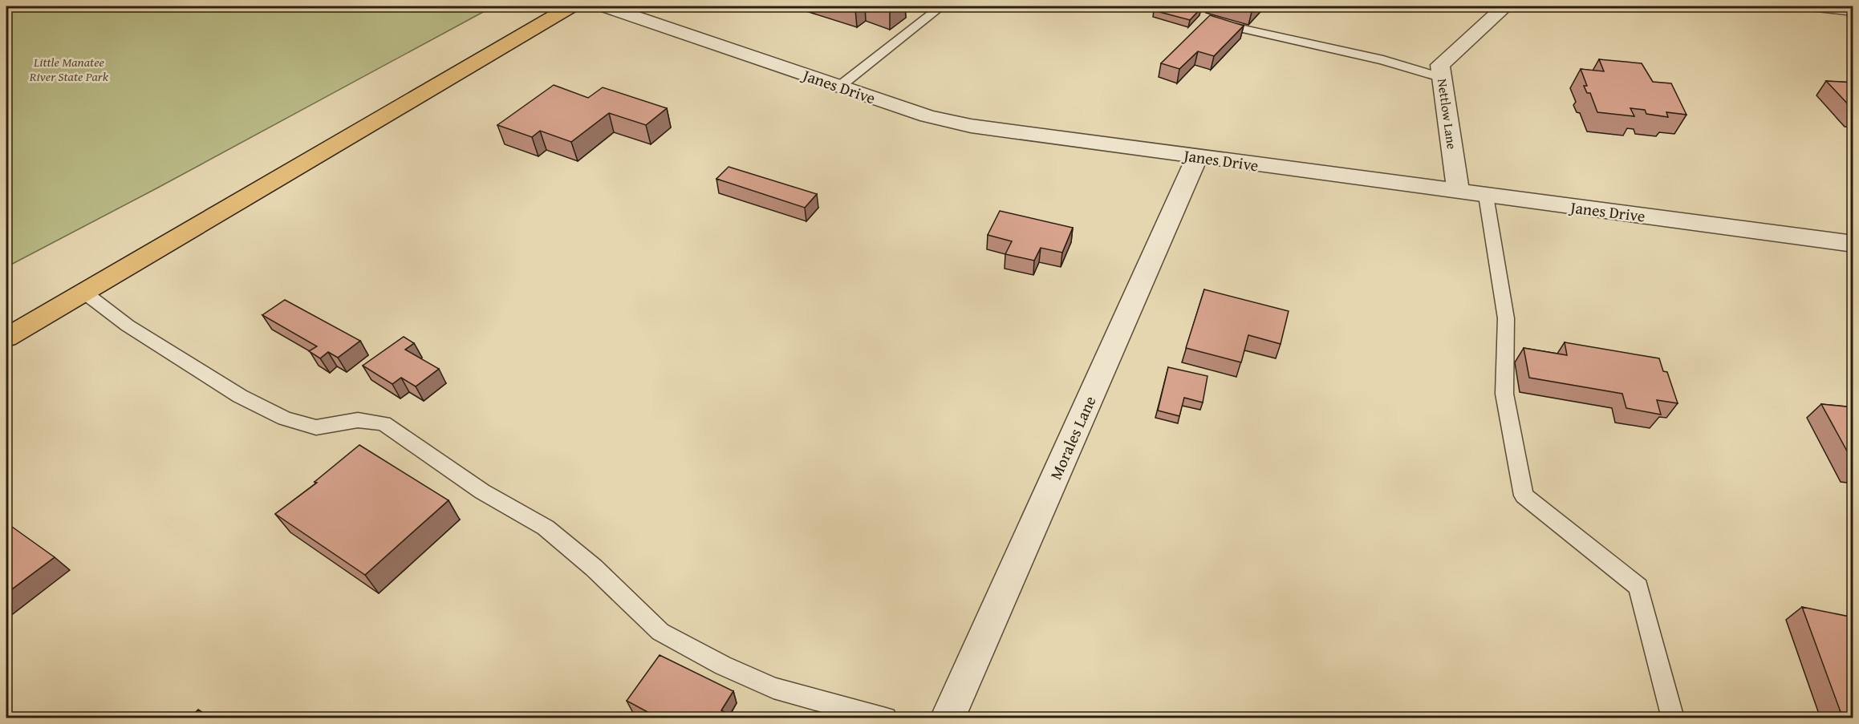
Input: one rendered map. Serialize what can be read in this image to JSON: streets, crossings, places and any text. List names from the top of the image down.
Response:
{
  "streets": {
    "street": ["Janes Drive", "Nettlow Lane", "Morales Lane"]
  },
  "crossings": [
    ["Janes Drive", "Nettlow Lane"],
    ["Janes Drive", "Morales Lane"]
  ],
  "parks": ["Little Manatee River State Park"]
}
